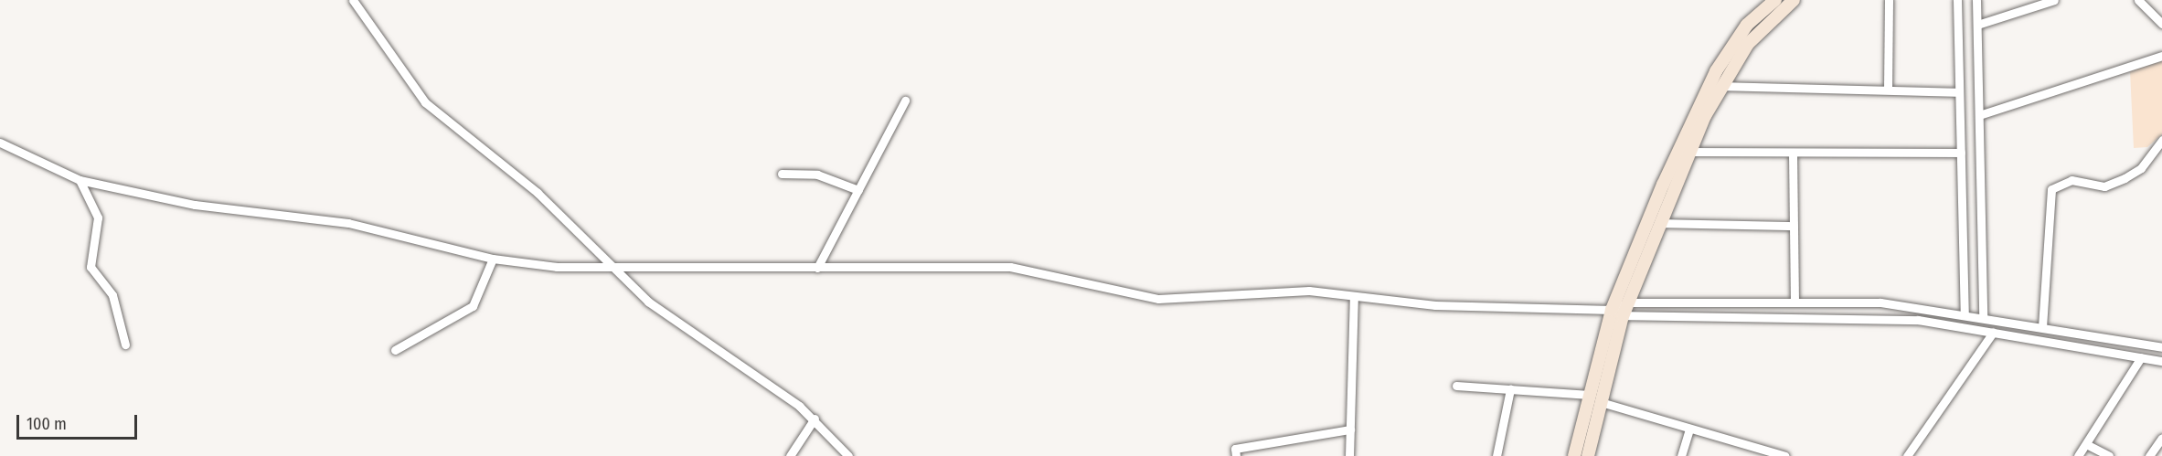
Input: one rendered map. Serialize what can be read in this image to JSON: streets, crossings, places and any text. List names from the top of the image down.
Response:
{
  "scale_bar": "100 m"
}
